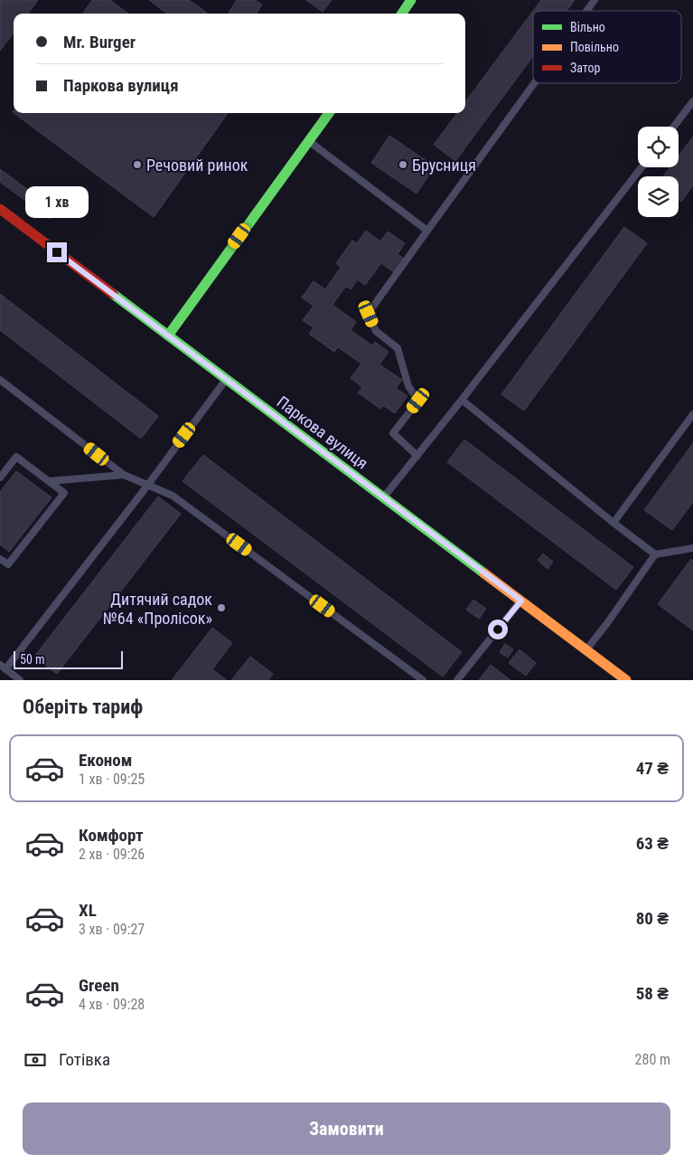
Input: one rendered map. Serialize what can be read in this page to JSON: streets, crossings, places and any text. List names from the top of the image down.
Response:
{
  "streets": {
    "street": ["Паркова вулиця"]
  },
  "places": ["Речовий ринок", "Брусниця", "Дитячий садок №64 «Пролісок»"],
  "legend": ["Вільно", "Повільно", "Затор"],
  "scale_bar": "50 m",
  "page": {
    "banner": ["Mr. Burger", "Паркова вулиця"],
    "bubble": "1 хв",
    "scale": "50 m",
    "heading": "Оберіть тариф",
    "list": [
      {
        "name": "Економ",
        "note": "1 хв · 09:25",
        "value": "47 ₴"
      },
      {
        "name": "Комфорт",
        "note": "2 хв · 09:26",
        "value": "63 ₴"
      },
      {
        "name": "XL",
        "note": "3 хв · 09:27",
        "value": "80 ₴"
      },
      {
        "name": "Green",
        "note": "4 хв · 09:28",
        "value": "58 ₴"
      }
    ],
    "pay": ["Готівка", "280 m"],
    "buttons": "Замовити"
  }
}
